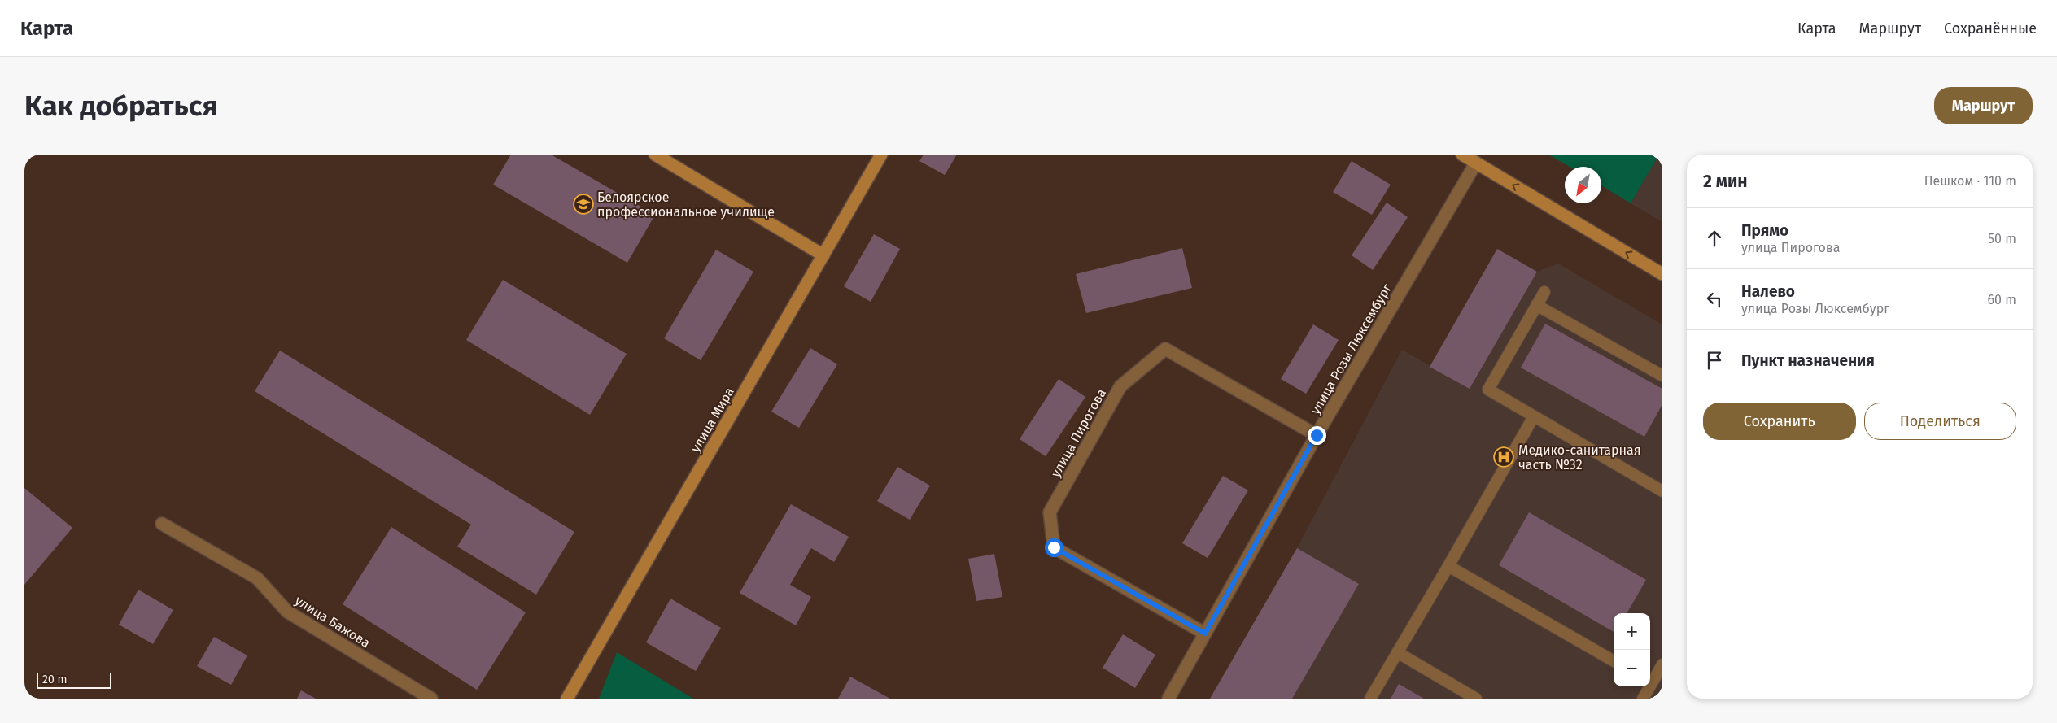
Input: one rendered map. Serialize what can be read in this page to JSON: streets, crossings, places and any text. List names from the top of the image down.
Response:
{
  "streets": {
    "street": [
      "улица Розы Люксембург",
      "улица Мира",
      "улица Пирогова",
      "улица Бажова"
    ]
  },
  "crossings": [
    ["улица Розы Люксембург", "улица Пирогова"]
  ],
  "places": {
    "school or university": ["Белоярское профессиональное училище"],
    "hospital": ["Медико-санитарная часть №32"]
  },
  "scale_bar": "20 m",
  "north": "bottom left",
  "page": {
    "header": "Карта",
    "nav": ["Карта", "Маршрут", "Сохранённые"],
    "buttons": [
      "Маршрут",
      ["Сохранить", "Поделиться"]
    ],
    "title": "Как добраться",
    "heading": ["2 мин", "Пешком · 110 m"],
    "list": [
      ["Прямо", "улица Пирогова", "50 m"],
      ["Налево", "улица Розы Люксембург", "60 m"],
      "Пункт назначения"
    ],
    "map_buttons": ["+", "−"],
    "scale": "20 m"
  }
}
